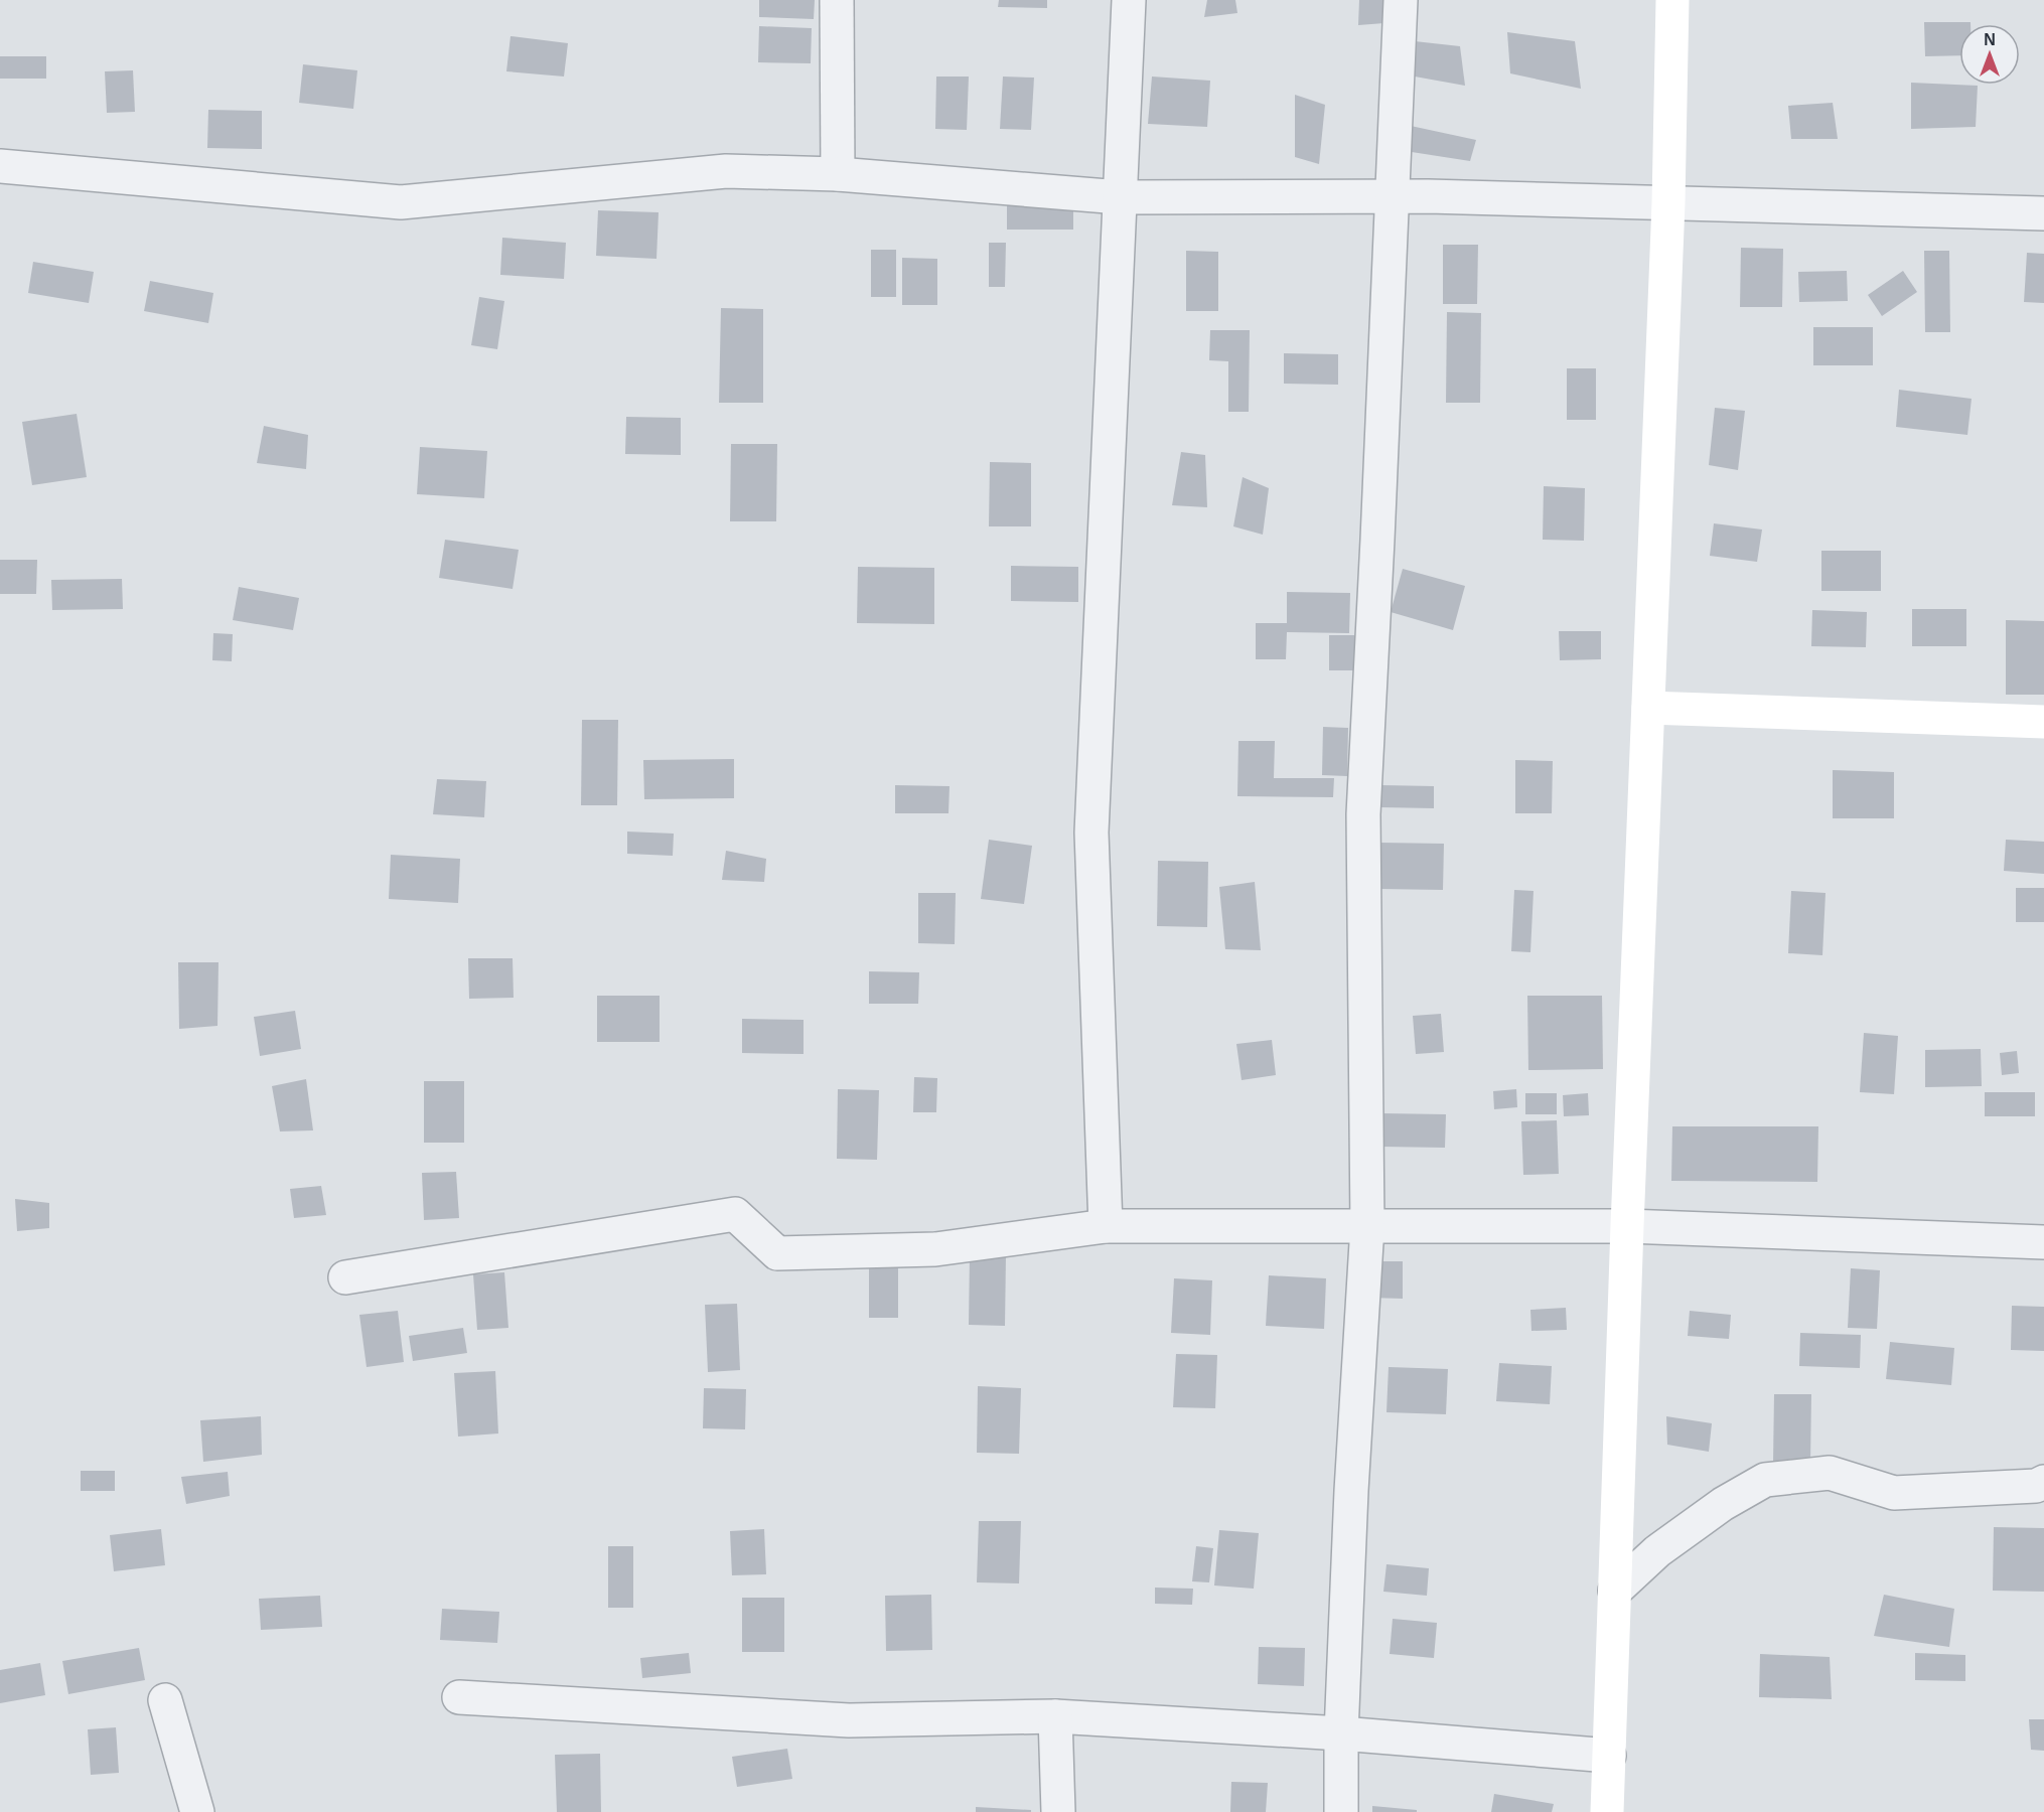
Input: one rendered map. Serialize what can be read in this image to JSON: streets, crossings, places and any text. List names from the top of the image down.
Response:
{
  "north": "top"
}
